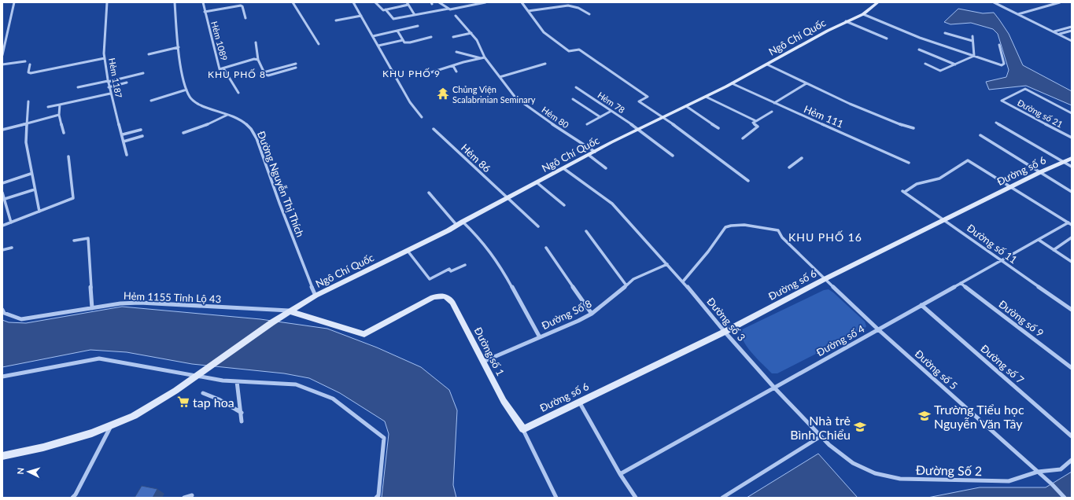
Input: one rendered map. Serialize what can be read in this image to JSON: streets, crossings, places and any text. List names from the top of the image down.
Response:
{
  "streets": {
    "main road": ["Ngô Chí Quốc", "Đường số 6", "Đường số 1"],
    "street": [
      "Hẻm 1089",
      "Hẻm 1187",
      "Hẻm 78",
      "Đường số 21",
      "Hẻm 111",
      "Hẻm 80",
      "Hẻm 86",
      "Đường Nguyễn Thị Thích",
      "Đường số 11",
      "Hẻm 1155 Tỉnh Lộ 43",
      "Đường Số 8",
      "Đường số 9",
      "Đường số 3",
      "Đường số 4",
      "Đường số 7",
      "Đường số 5",
      "Đường Số 2"
    ]
  },
  "crossings": [
    ["Ngô Chí Quốc", "Hẻm 78"],
    ["Ngô Chí Quốc", "Hẻm 111"],
    ["Ngô Chí Quốc", "Hẻm 80"],
    ["Ngô Chí Quốc", "Hẻm 86"],
    ["Ngô Chí Quốc", "Đường Nguyễn Thị Thích"],
    ["Ngô Chí Quốc", "Hẻm 1155 Tỉnh Lộ 43"],
    ["Ngô Chí Quốc", "Đường số 3"],
    ["Ngô Chí Quốc", "Đường số 1"],
    ["Đường số 6", "Đường số 11"],
    ["Đường số 6", "Đường số 3"],
    ["Đường số 6", "Đường số 1"],
    ["Đường số 6", "Đường số 5"],
    ["Đường số 11", "Đường số 4"],
    ["Hẻm 1155 Tỉnh Lộ 43", "Đường số 1"],
    ["Đường Số 8", "Đường số 3"],
    ["Đường Số 8", "Đường số 1"],
    ["Đường số 9", "Đường số 4"],
    ["Đường số 3", "Đường số 4"],
    ["Đường số 3", "Đường số 5"],
    ["Đường số 3", "Đường Số 2"],
    ["Đường số 4", "Đường số 7"],
    ["Đường số 4", "Đường số 5"],
    ["Đường số 5", "Đường Số 2"]
  ],
  "districts": ["KHU PHỐ 9", "KHU PHỐ 8", "KHU PHỐ 16"],
  "places": {
    "temple": ["Chủng Viện Scalabrinian Seminary"],
    "supermarket": ["tap hoa"],
    "school or university": ["Trường Tiểu học Nguyễn Văn Tây", "Nhà trẻ Bình Chiểu"]
  },
  "north": "left"
}
